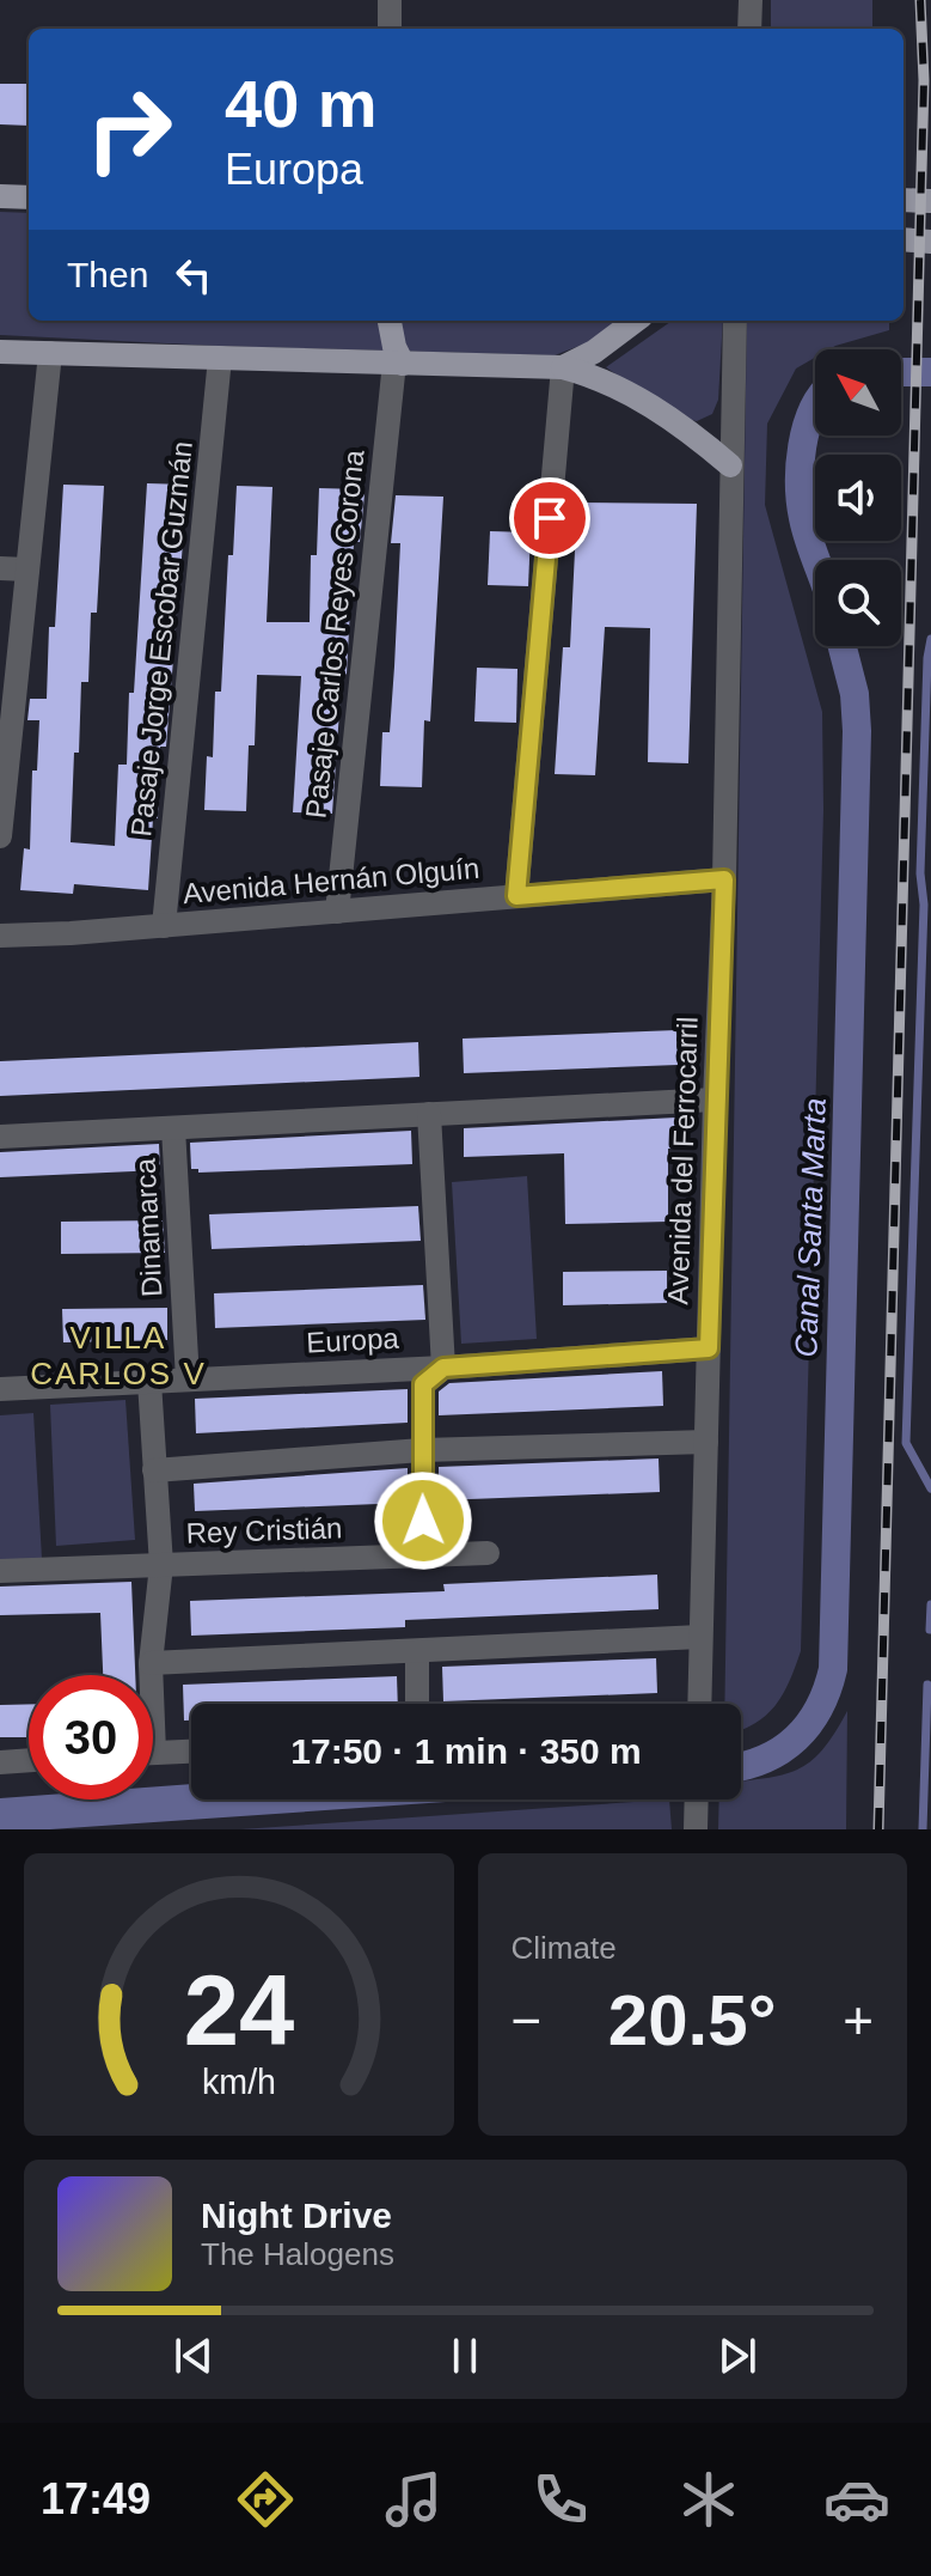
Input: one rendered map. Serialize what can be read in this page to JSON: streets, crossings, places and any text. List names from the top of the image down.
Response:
{
  "streets": {
    "street": [
      "Pasaje Carlos Reyes Corona",
      "Pasaje Jorge Escobar Guzmán",
      "Avenida Hernán Olguín",
      "Avenida del Ferrocarril",
      "Dinamarca",
      "Europa",
      "Rey Cristián"
    ]
  },
  "crossings": [
    ["Pasaje Carlos Reyes Corona", "Avenida Hernán Olguín"],
    ["Pasaje Jorge Escobar Guzmán", "Avenida Hernán Olguín"],
    ["Avenida Hernán Olguín", "Avenida del Ferrocarril"],
    ["Avenida del Ferrocarril", "Europa"],
    ["Dinamarca", "Europa"]
  ],
  "districts": ["VILLA CARLOS V"],
  "water": ["Canal Santa Marta"],
  "north": "top left",
  "page": {
    "turn": ["40 m", "Europa"],
    "then": "Then",
    "limit": "30",
    "trip": "17:50 · 1 min · 350 m",
    "tile": "Climate",
    "heat": ["−", "20.5°", "+"],
    "song": ["Night Drive", "The Halogens"],
    "tabs": "17:49",
    "gauge": ["24", "km/h"]
  }
}
